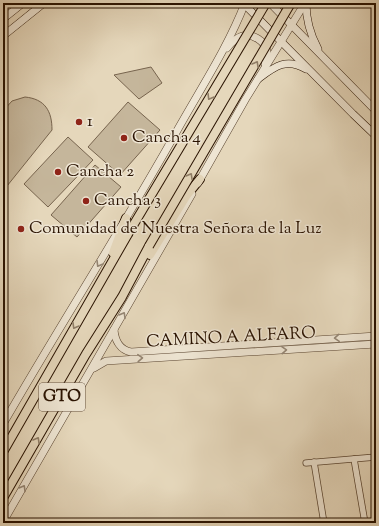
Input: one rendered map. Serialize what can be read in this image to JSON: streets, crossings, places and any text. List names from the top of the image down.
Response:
{
  "streets": {
    "main road": ["GTO"],
    "street": ["CAMINO A ALFARO"]
  },
  "places": [
    "1",
    "Cancha 4",
    "Cancha 2",
    "Cancha 3",
    "Comunidad de Nuestra Señora de la Luz"
  ]
}
